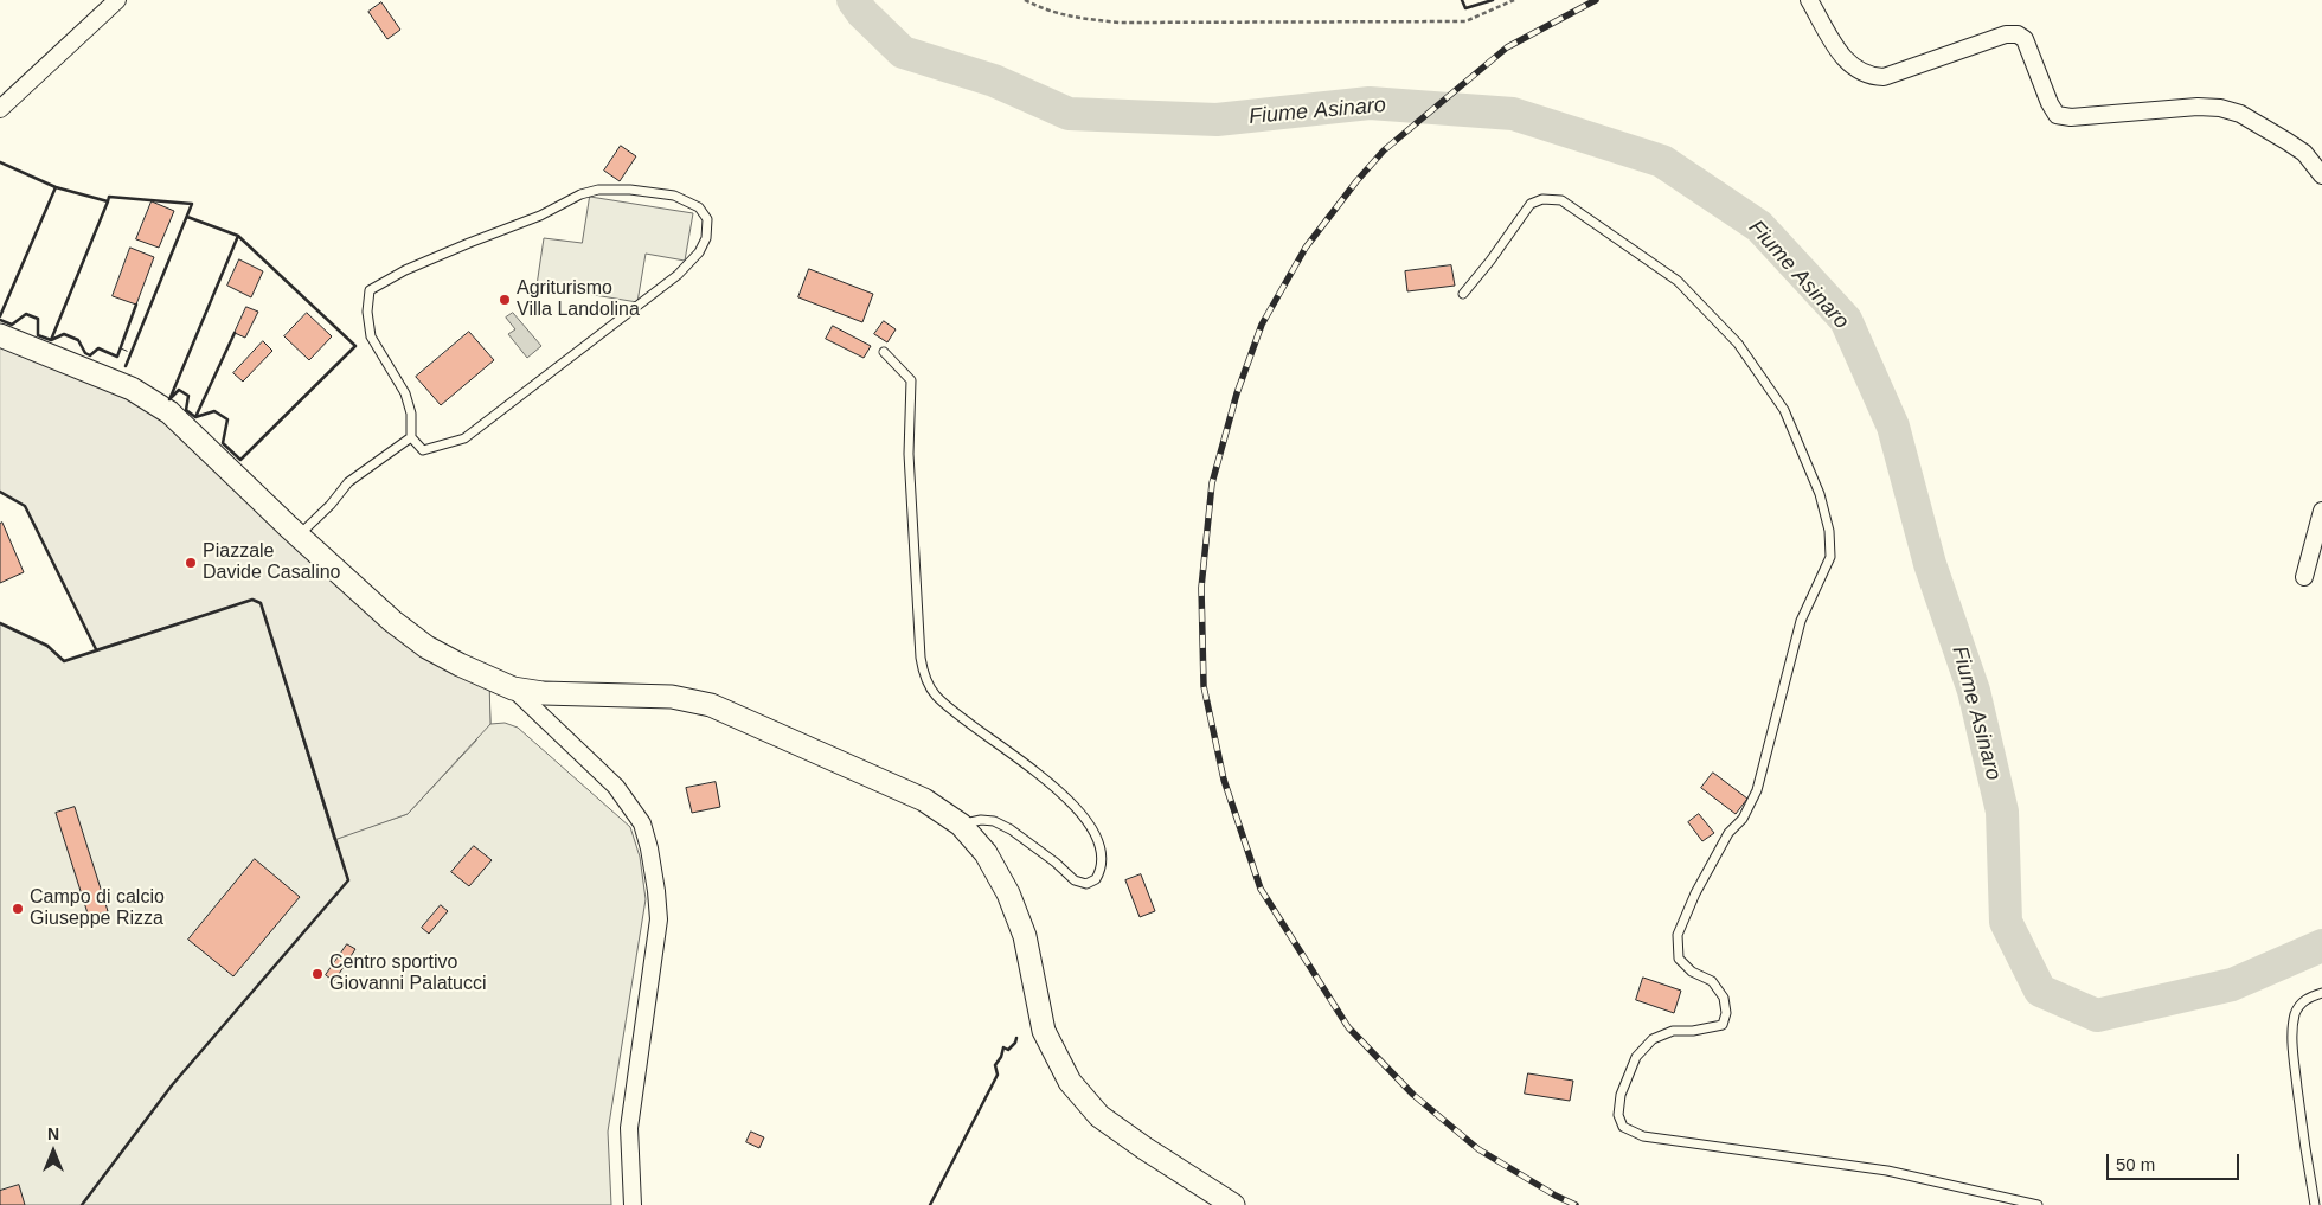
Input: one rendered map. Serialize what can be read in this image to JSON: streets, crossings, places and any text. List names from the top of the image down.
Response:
{
  "water": ["Fiume Asinaro"],
  "places": [
    "Agriturismo Villa Landolina",
    "Piazzale Davide Casalino",
    "Campo di calcio Giuseppe Rizza",
    "Centro sportivo Giovanni Palatucci"
  ],
  "scale_bar": "50 m",
  "north": "top"
}
